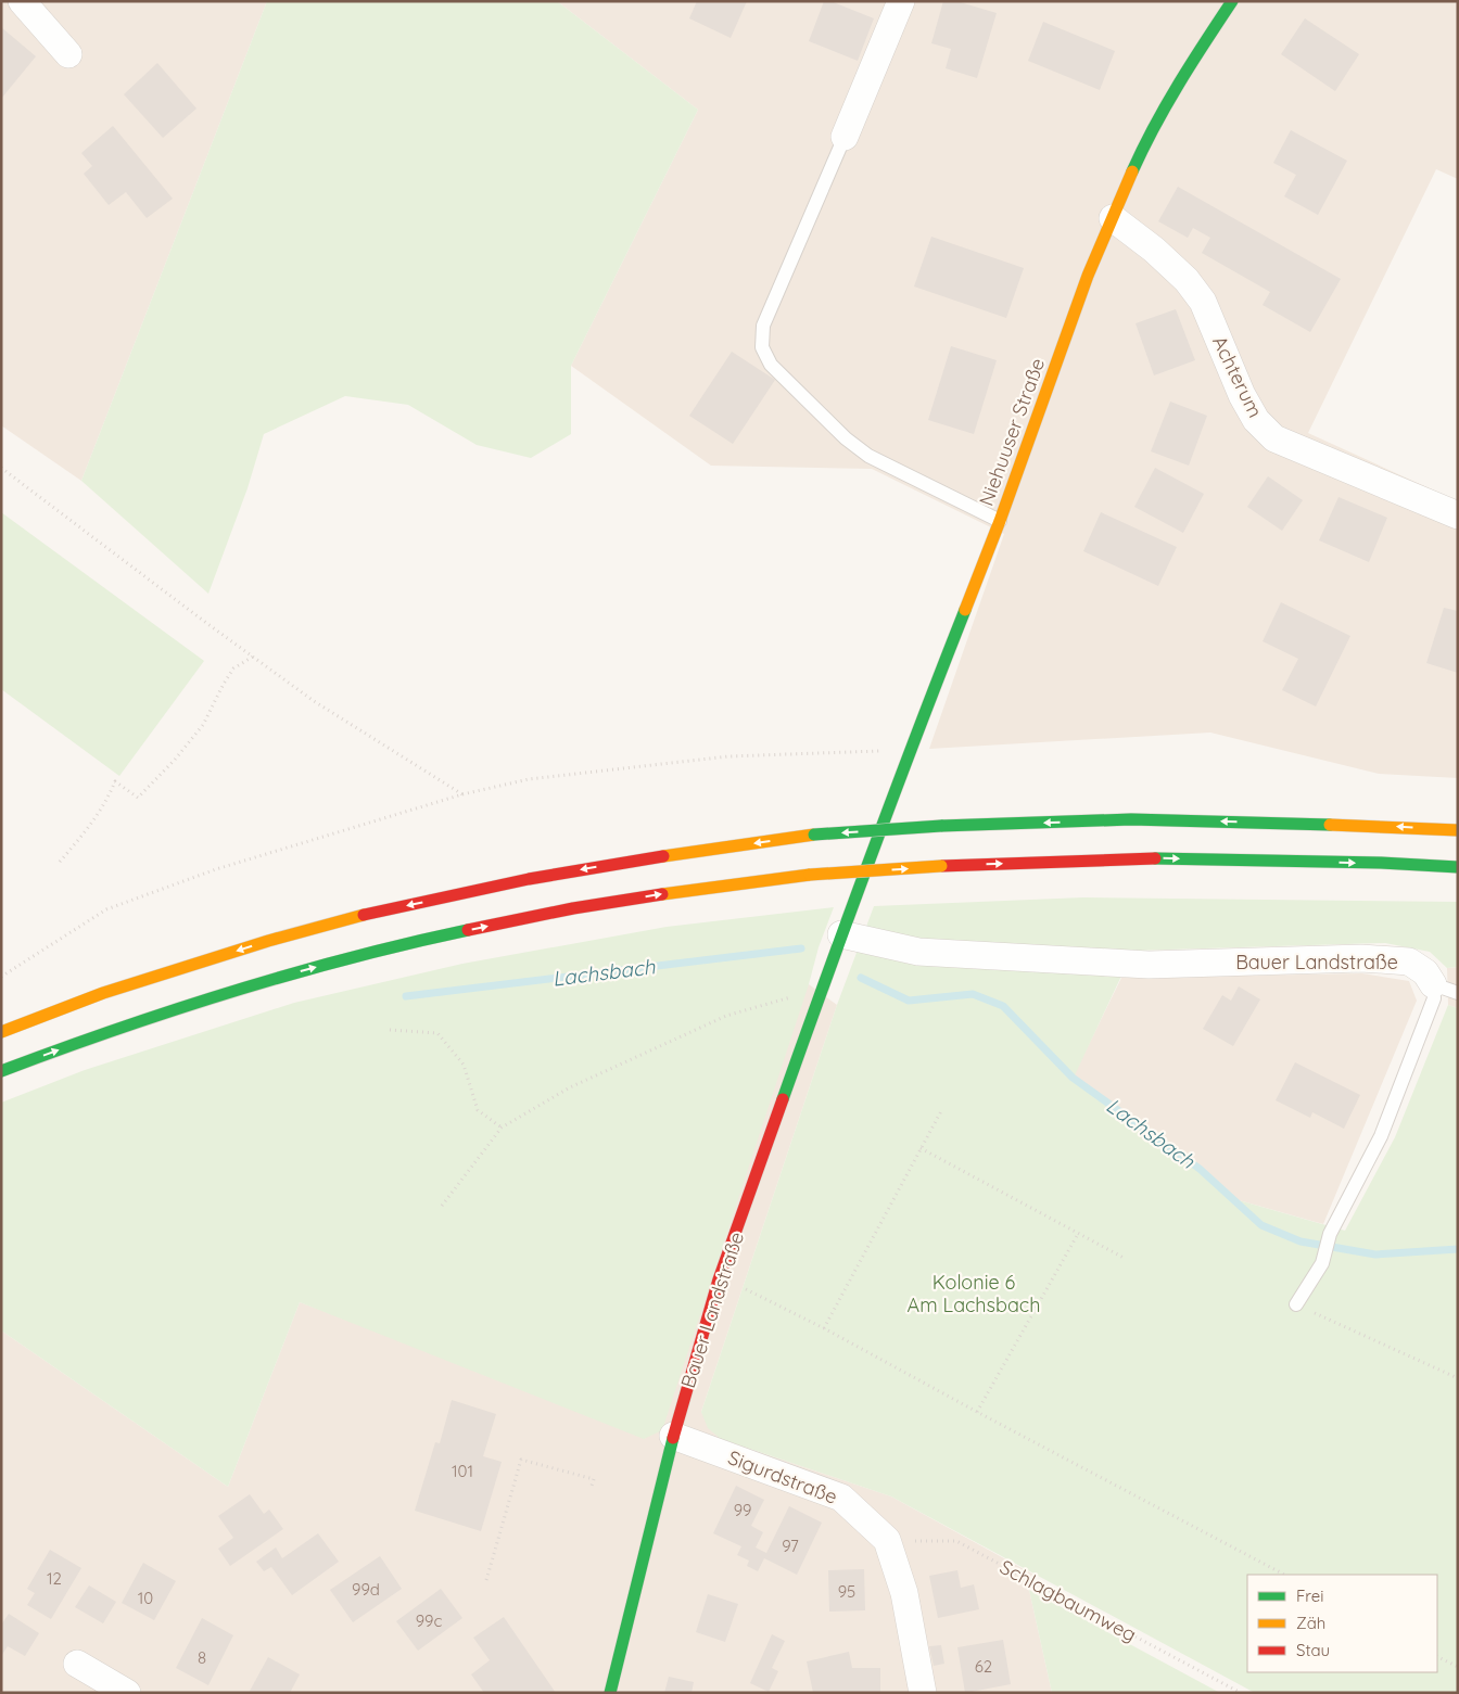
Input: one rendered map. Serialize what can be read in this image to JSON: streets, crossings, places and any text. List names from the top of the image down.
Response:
{
  "streets": {
    "main road": ["Niehuuser Straße", "Bauer Landstraße"],
    "street": ["Achterum", "Sigurdstraße"],
    "path": ["Schlagbaumweg"]
  },
  "crossings": [
    ["Achterum", "Niehuuser Straße"],
    ["Niehuuser Straße", "Bauer Landstraße"],
    ["Bauer Landstraße", "Sigurdstraße"],
    ["Sigurdstraße", "Schlagbaumweg"]
  ],
  "water": ["Lachsbach"],
  "parks": ["Kolonie 6 Am Lachsbach"],
  "house_numbers": [
    "101",
    "99",
    "97",
    "12",
    "99d",
    "95",
    "10",
    "99c",
    "8",
    "62"
  ],
  "legend": ["Frei", "Zäh", "Stau"]
}
